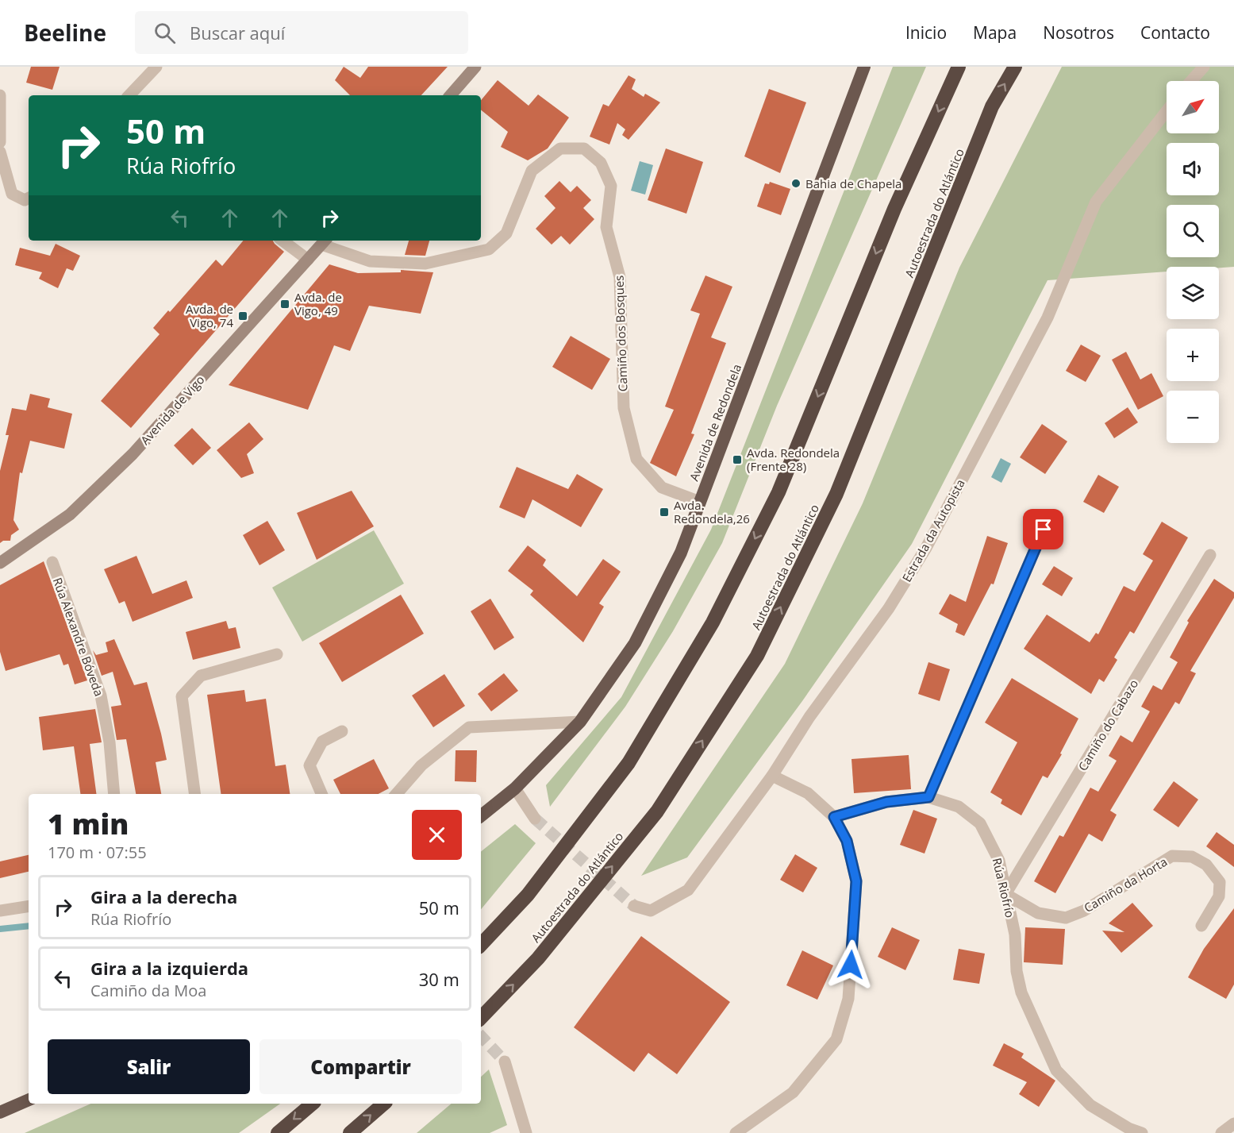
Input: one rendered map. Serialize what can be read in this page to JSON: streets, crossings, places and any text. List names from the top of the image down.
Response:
{
  "streets": {
    "highway": ["Autoestrada do Atlántico", "Avenida de Redondela"],
    "main road": ["Avenida de Vigo"],
    "street": [
      "Camiño dos Bosques",
      "Estrada da Autopista",
      "Rúa Alexandre Bóveda",
      "Camiño do Cabazo",
      "Camiño da Horta",
      "Rúa Riofrío"
    ]
  },
  "crossings": [
    ["Camiño dos Bosques", "Avenida de Vigo"],
    ["Camiño dos Bosques", "Avenida de Redondela"],
    ["Camiño do Cabazo", "Camiño da Horta"],
    ["Camiño do Cabazo", "Rúa Riofrío"],
    ["Camiño da Horta", "Rúa Riofrío"]
  ],
  "places": {
    "other": ["Bahia de Chapela"],
    "transit": [
      "Avda. de Vigo, 49",
      "Avda. de Vigo, 74",
      "Avda. Redondela (Frente 28)",
      "Avda. Redondela,26"
    ]
  },
  "north": "top right",
  "page": {
    "header": "Beeline",
    "search": "Buscar aquí",
    "nav": [
      "Inicio",
      "Mapa",
      "Nosotros",
      "Contacto"
    ],
    "map_buttons": ["+", "−"],
    "turn": ["50 m", "Rúa Riofrío"],
    "heading": ["1 min", "170 m · 07:55"],
    "list": [
      {
        "name": "Gira a la derecha",
        "note": "Rúa Riofrío",
        "value": "50 m"
      },
      {
        "name": "Gira a la izquierda",
        "note": "Camiño da Moa",
        "value": "30 m"
      }
    ],
    "buttons": ["Salir", "Compartir"]
  }
}
